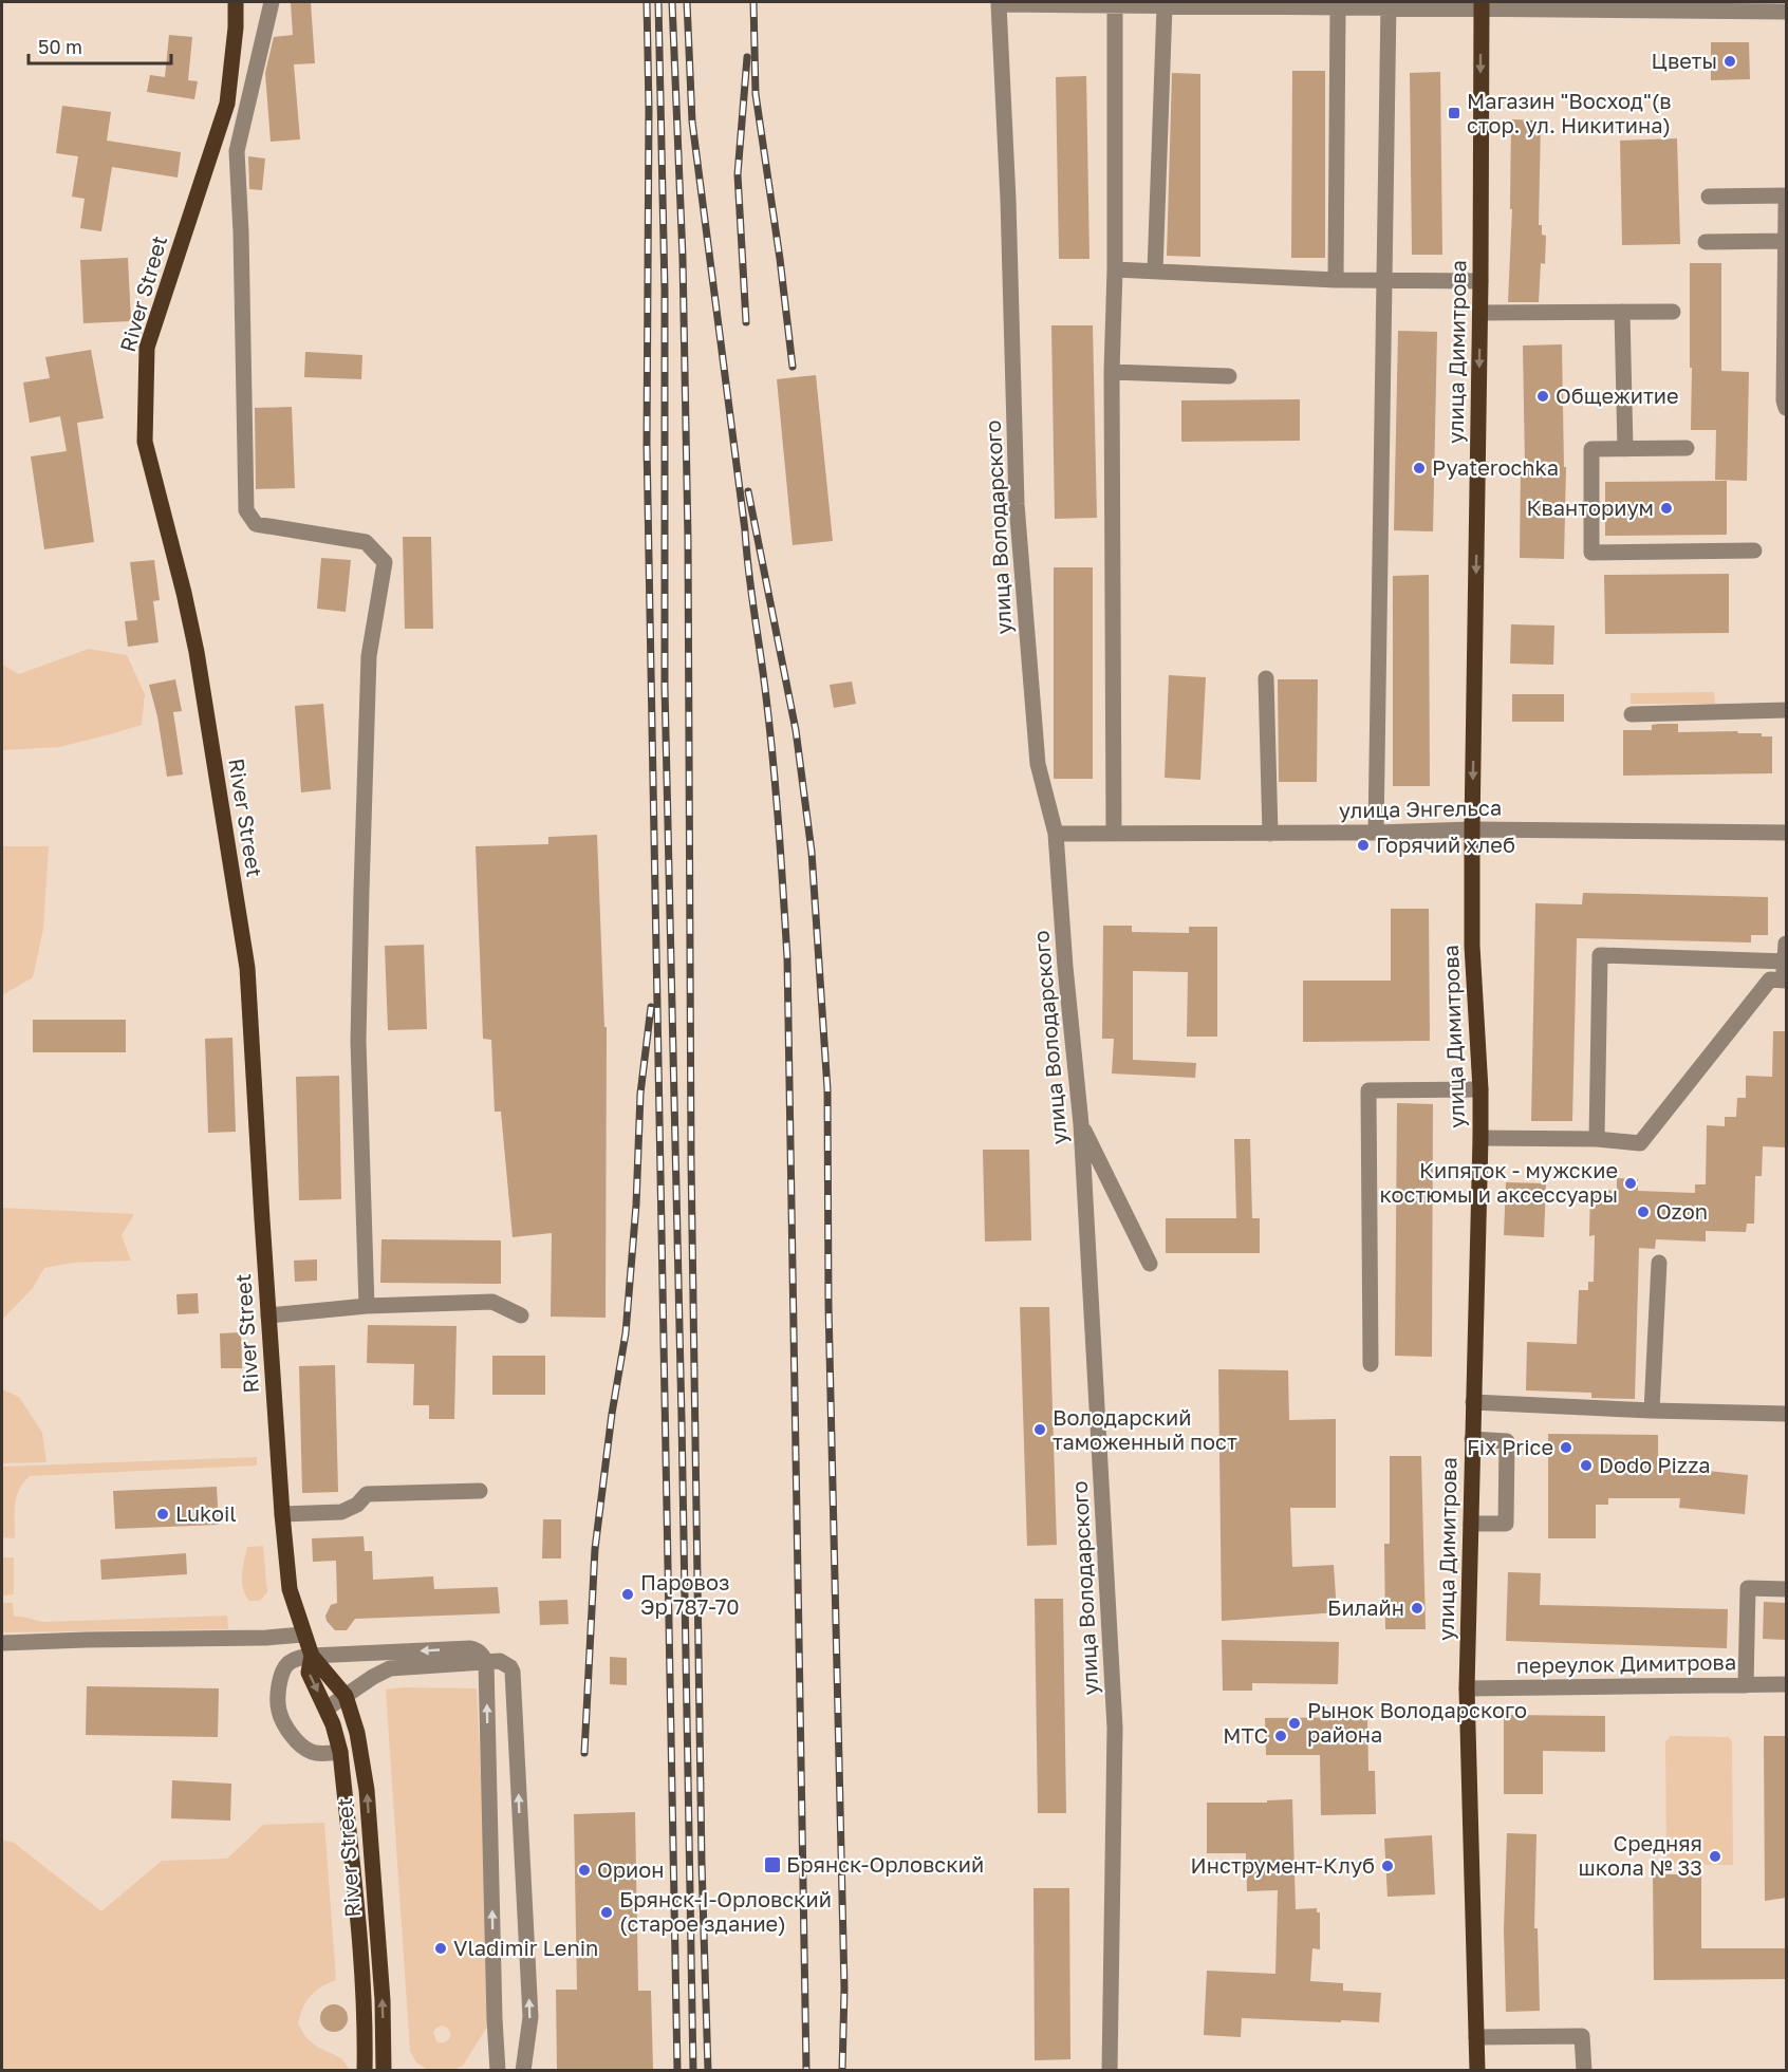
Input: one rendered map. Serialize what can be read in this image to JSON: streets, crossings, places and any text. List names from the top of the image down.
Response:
{
  "streets": {
    "main road": ["River Street", "улица Димитрова"],
    "street": ["улица Володарского", "улица Энгельса", "переулок Димитрова"]
  },
  "crossings": [
    ["улица Димитрова", "улица Энгельса"],
    ["улица Димитрова", "переулок Димитрова"],
    ["улица Володарского", "улица Энгельса"]
  ],
  "one_way": ["улица Димитрова"],
  "places": {
    "other": [
      "Цветы",
      "Общежитие",
      "Pyaterochka",
      "Кванториум",
      "Горячий хлеб",
      "Кипяток - мужские костюмы и аксессуары",
      "Ozon",
      "Володарский таможенный пост",
      "Fix Price",
      "Dodo Pizza",
      "Lukoil",
      "Паровоз Эр 787-70",
      "Билайн",
      "Рынок Володарского района",
      "МТС",
      "Средняя школа № 33",
      "Инструмент-Клуб",
      "Орион",
      "Брянск-I-Орловский (старое здание)",
      "Vladimir Lenin"
    ],
    "transit": ["Магазин \"Восход\"(в стор. ул. Никитина)", "Брянск-Орловский"]
  },
  "scale_bar": "50 m"
}
